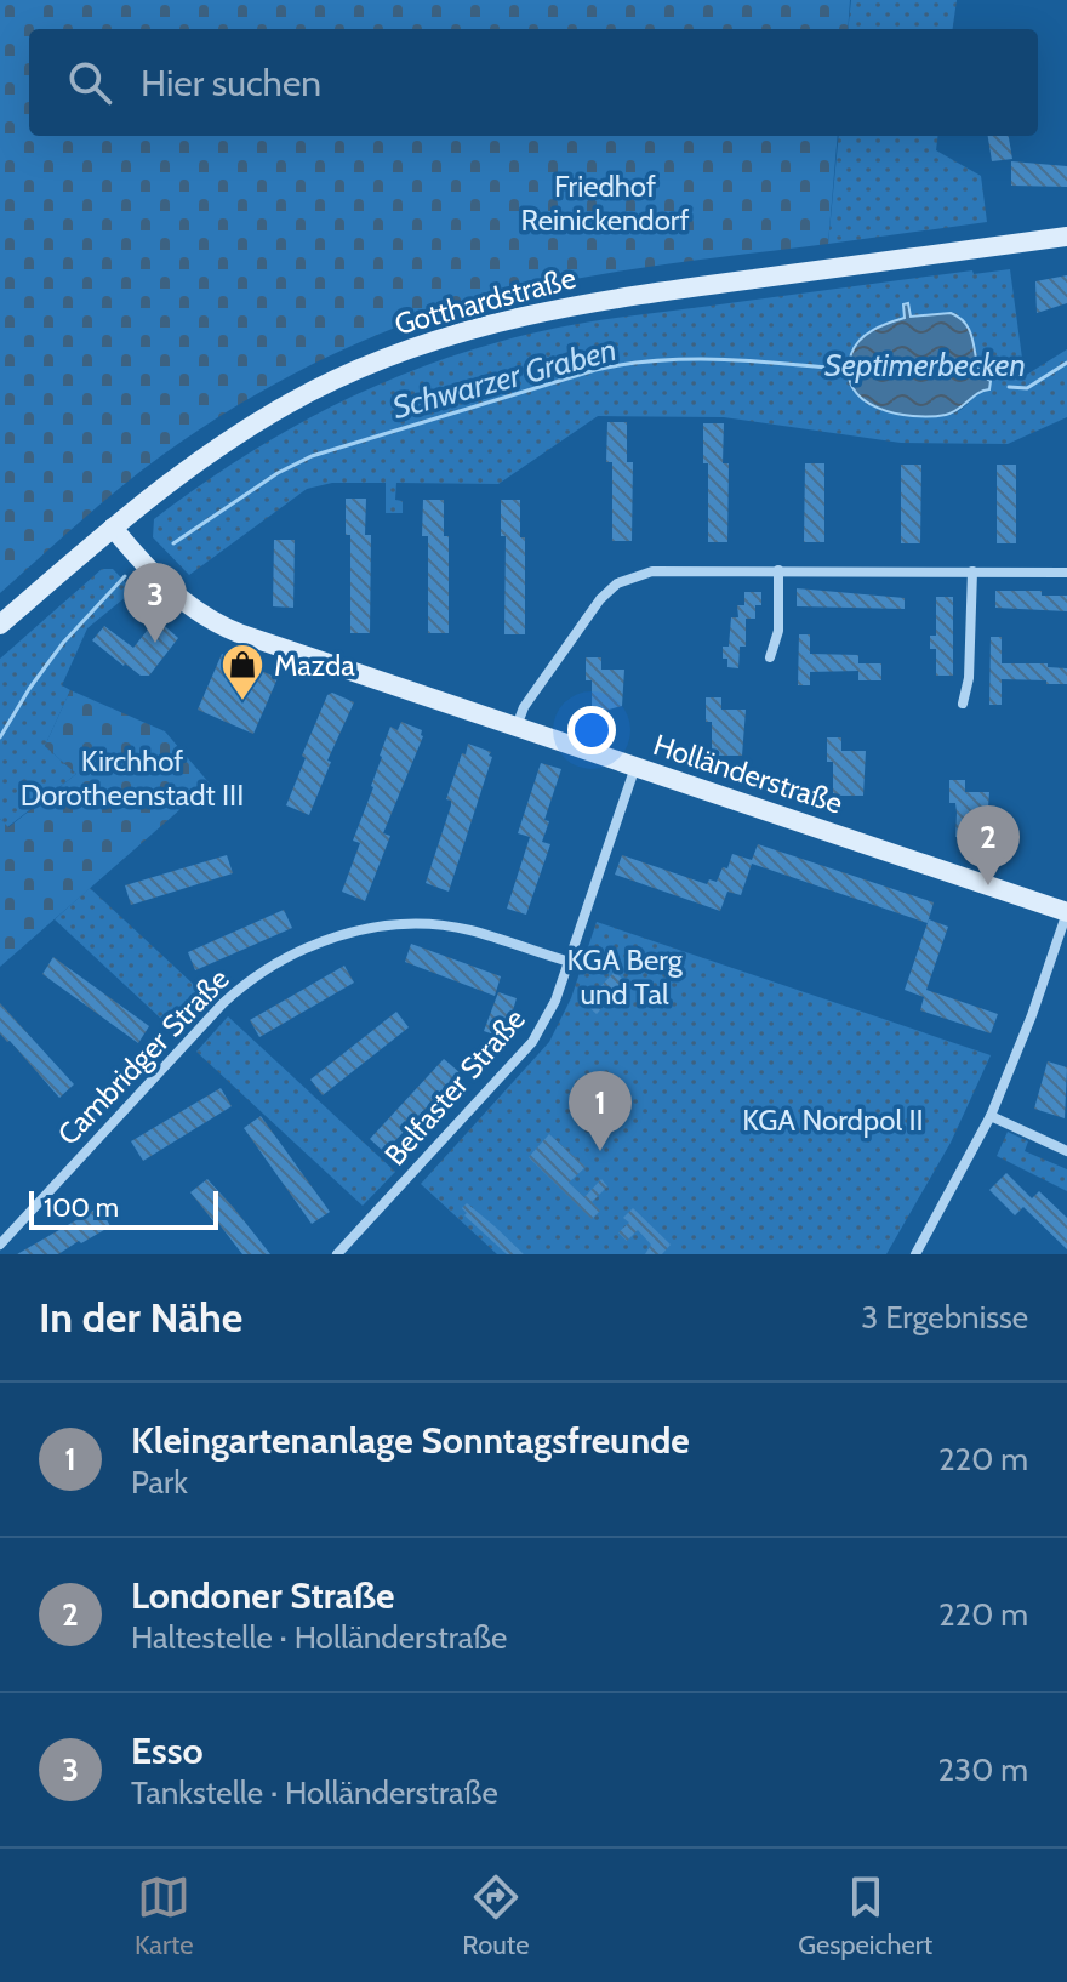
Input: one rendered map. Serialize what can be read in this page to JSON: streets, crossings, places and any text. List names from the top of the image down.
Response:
{
  "streets": {
    "main road": ["Gotthardstraße", "Holländerstraße"],
    "street": ["Cambridger Straße", "Belfaster Straße"]
  },
  "crossings": [
    ["Gotthardstraße", "Holländerstraße"],
    ["Holländerstraße", "Belfaster Straße"],
    ["Cambridger Straße", "Belfaster Straße"]
  ],
  "water": ["Septimerbecken", "Schwarzer Graben"],
  "parks": [
    "Friedhof Reinickendorf",
    "Kirchhof Dorotheenstadt III",
    "KGA Berg und Tal",
    "KGA Nordpol II"
  ],
  "places": {
    "shop": ["Mazda"]
  },
  "scale_bar": "100 m",
  "page": {
    "search": "Hier suchen",
    "pins": ["3", "2", "1"],
    "scale": "100 m",
    "heading": ["In der Nähe", "3 Ergebnisse"],
    "list": [
      {
        "mark": "1",
        "name": "Kleingartenanlage Sonntagsfreunde",
        "note": "Park",
        "value": "220 m"
      },
      {
        "mark": "2",
        "name": "Londoner Straße",
        "note": "Haltestelle · Holländerstraße",
        "value": "220 m"
      },
      {
        "mark": "3",
        "name": "Esso",
        "note": "Tankstelle · Holländerstraße",
        "value": "230 m"
      }
    ],
    "nav": ["Karte", "Route", "Gespeichert"]
  }
}
